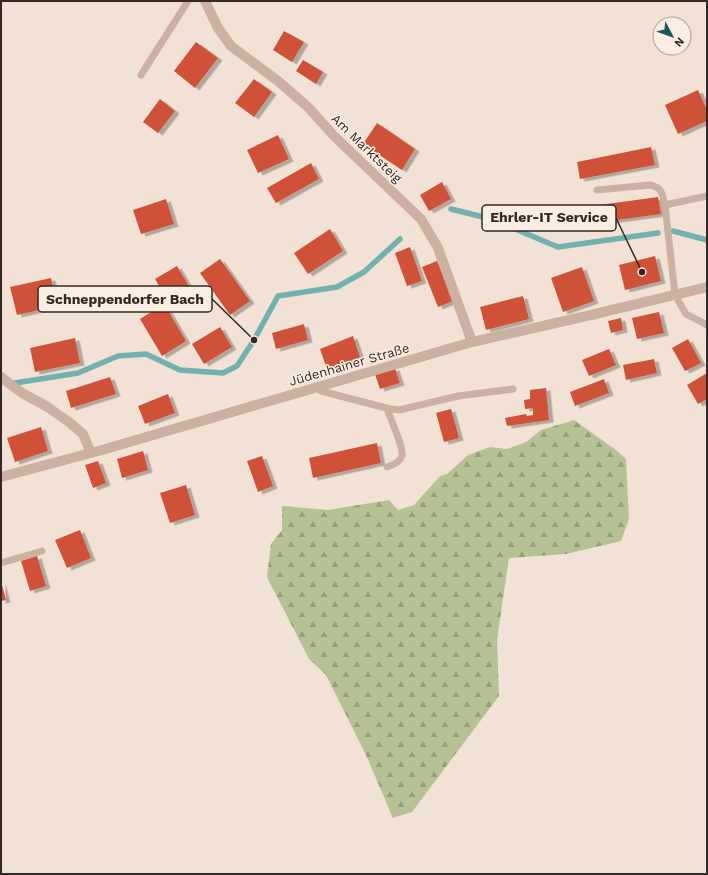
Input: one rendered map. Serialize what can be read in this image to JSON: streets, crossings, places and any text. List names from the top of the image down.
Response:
{
  "streets": {
    "street": ["Am Marktsteig", "Jüdenhainer Straße"]
  },
  "crossings": [
    ["Am Marktsteig", "Jüdenhainer Straße"]
  ],
  "places": ["Ehrler-IT Service", "Schneppendorfer Bach"],
  "north": "bottom right"
}
